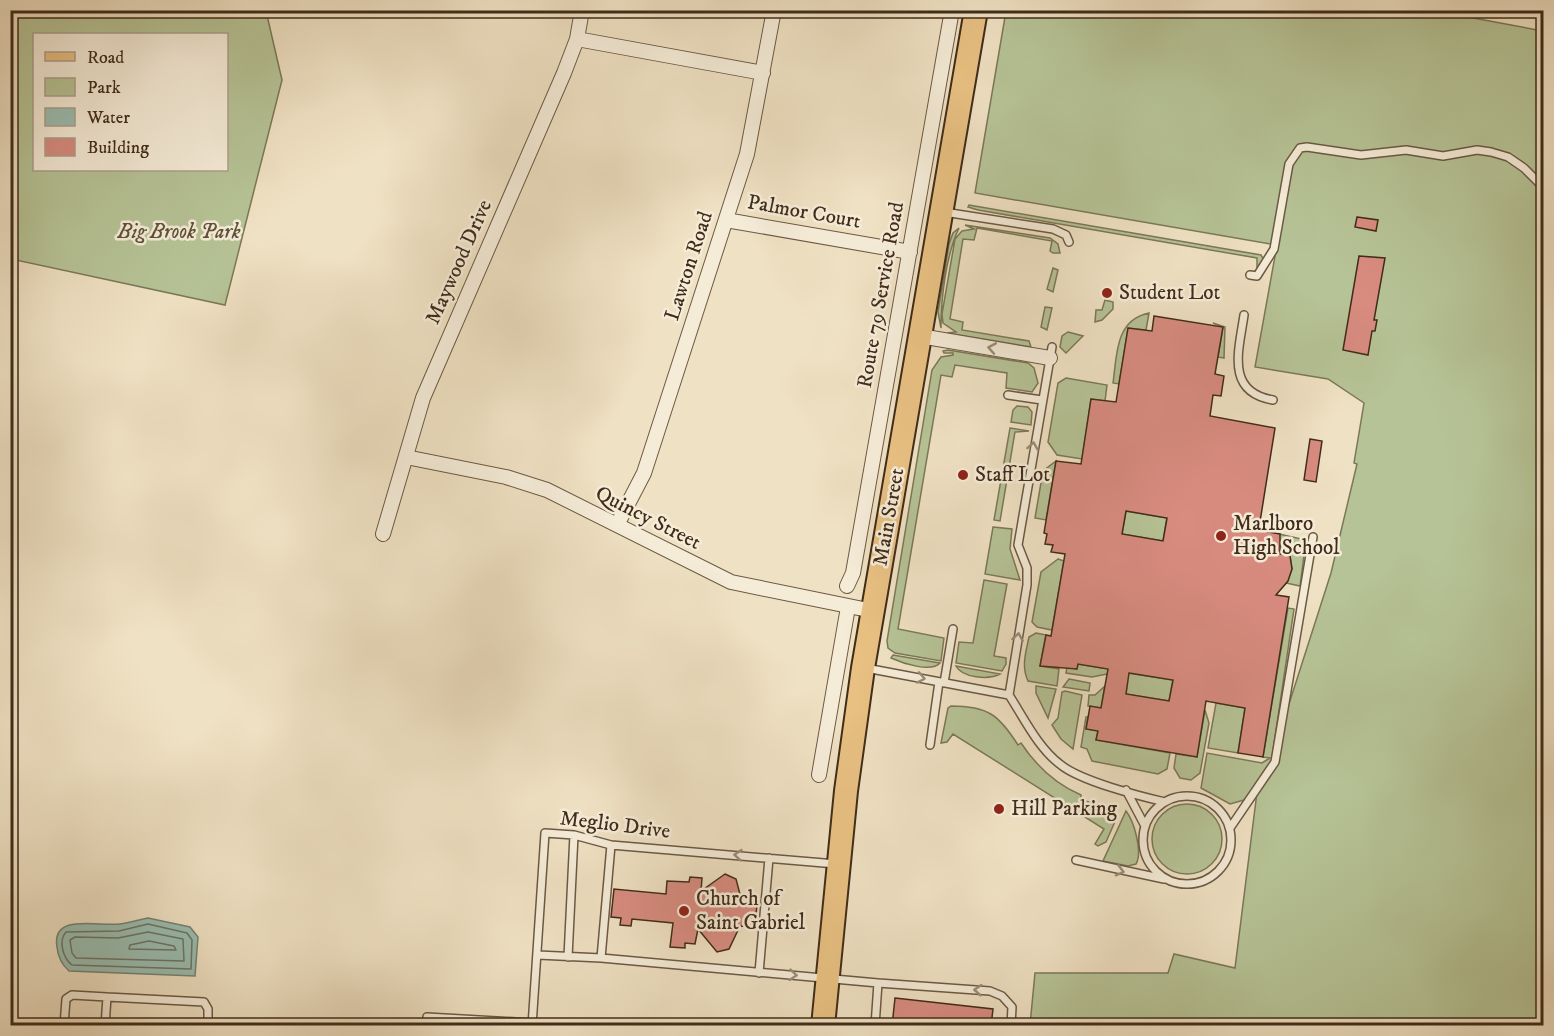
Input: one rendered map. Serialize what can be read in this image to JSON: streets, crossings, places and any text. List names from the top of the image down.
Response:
{
  "streets": {
    "main road": ["Main Street"],
    "street": [
      "Palmor Court",
      "Maywood Drive",
      "Lawton Road",
      "Route 79 Service Road",
      "Quincy Street"
    ],
    "lane": ["Meglio Drive"]
  },
  "crossings": [
    ["Palmor Court", "Lawton Road"],
    ["Palmor Court", "Route 79 Service Road"],
    ["Maywood Drive", "Quincy Street"],
    ["Lawton Road", "Quincy Street"],
    ["Main Street", "Quincy Street"],
    ["Main Street", "Meglio Drive"]
  ],
  "parks": ["Big Brook Park"],
  "places": [
    "Student Lot",
    "Staff Lot",
    "Marlboro High School",
    "Hill Parking",
    "Church of Saint Gabriel"
  ],
  "legend": [
    "Road",
    "Park",
    "Water",
    "Building"
  ]
}
